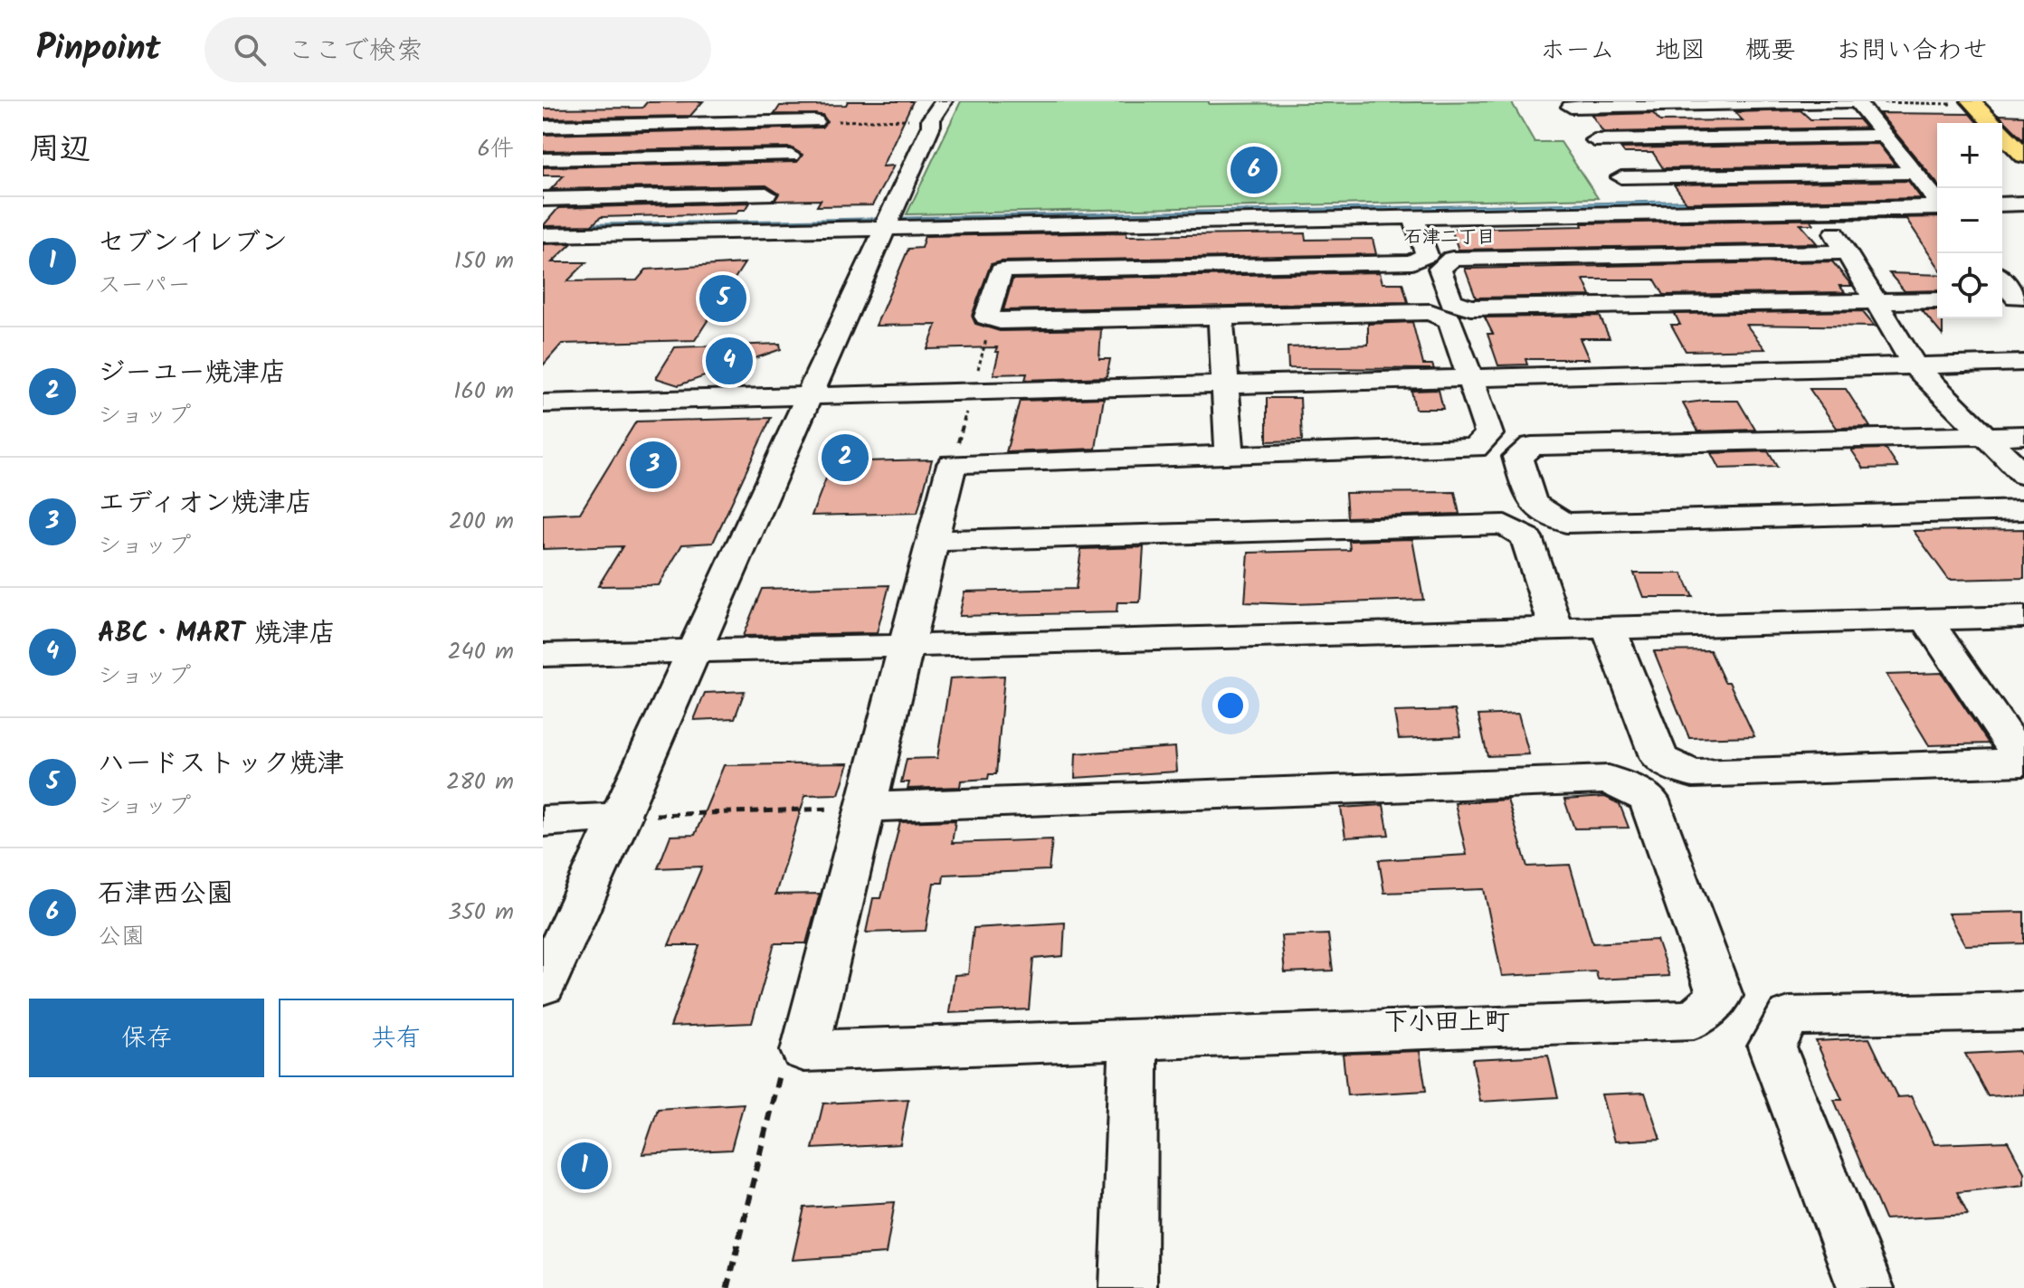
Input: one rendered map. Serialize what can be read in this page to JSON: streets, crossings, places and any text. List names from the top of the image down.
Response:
{
  "districts": ["石津二丁目", "下小田上町"],
  "page": {
    "header": "Pinpoint",
    "search": "ここで検索",
    "nav": [
      "ホーム",
      "地図",
      "概要",
      "お問い合わせ"
    ],
    "heading": ["周辺", "6件"],
    "map_buttons": ["+", "−"],
    "pins": [
      "6",
      "5",
      "4",
      "2",
      "3",
      "1"
    ],
    "list": [
      {
        "mark": "1",
        "name": "セブンイレブン",
        "note": "スーパー",
        "value": "150 m"
      },
      {
        "mark": "2",
        "name": "ジーユー焼津店",
        "note": "ショップ",
        "value": "160 m"
      },
      {
        "mark": "3",
        "name": "エディオン焼津店",
        "note": "ショップ",
        "value": "200 m"
      },
      {
        "mark": "4",
        "name": "ABC・MART 焼津店",
        "note": "ショップ",
        "value": "240 m"
      },
      {
        "mark": "5",
        "name": "ハードストック焼津",
        "note": "ショップ",
        "value": "280 m"
      },
      {
        "mark": "6",
        "name": "石津西公園",
        "note": "公園",
        "value": "350 m"
      }
    ],
    "buttons": ["保存", "共有"]
  }
}
